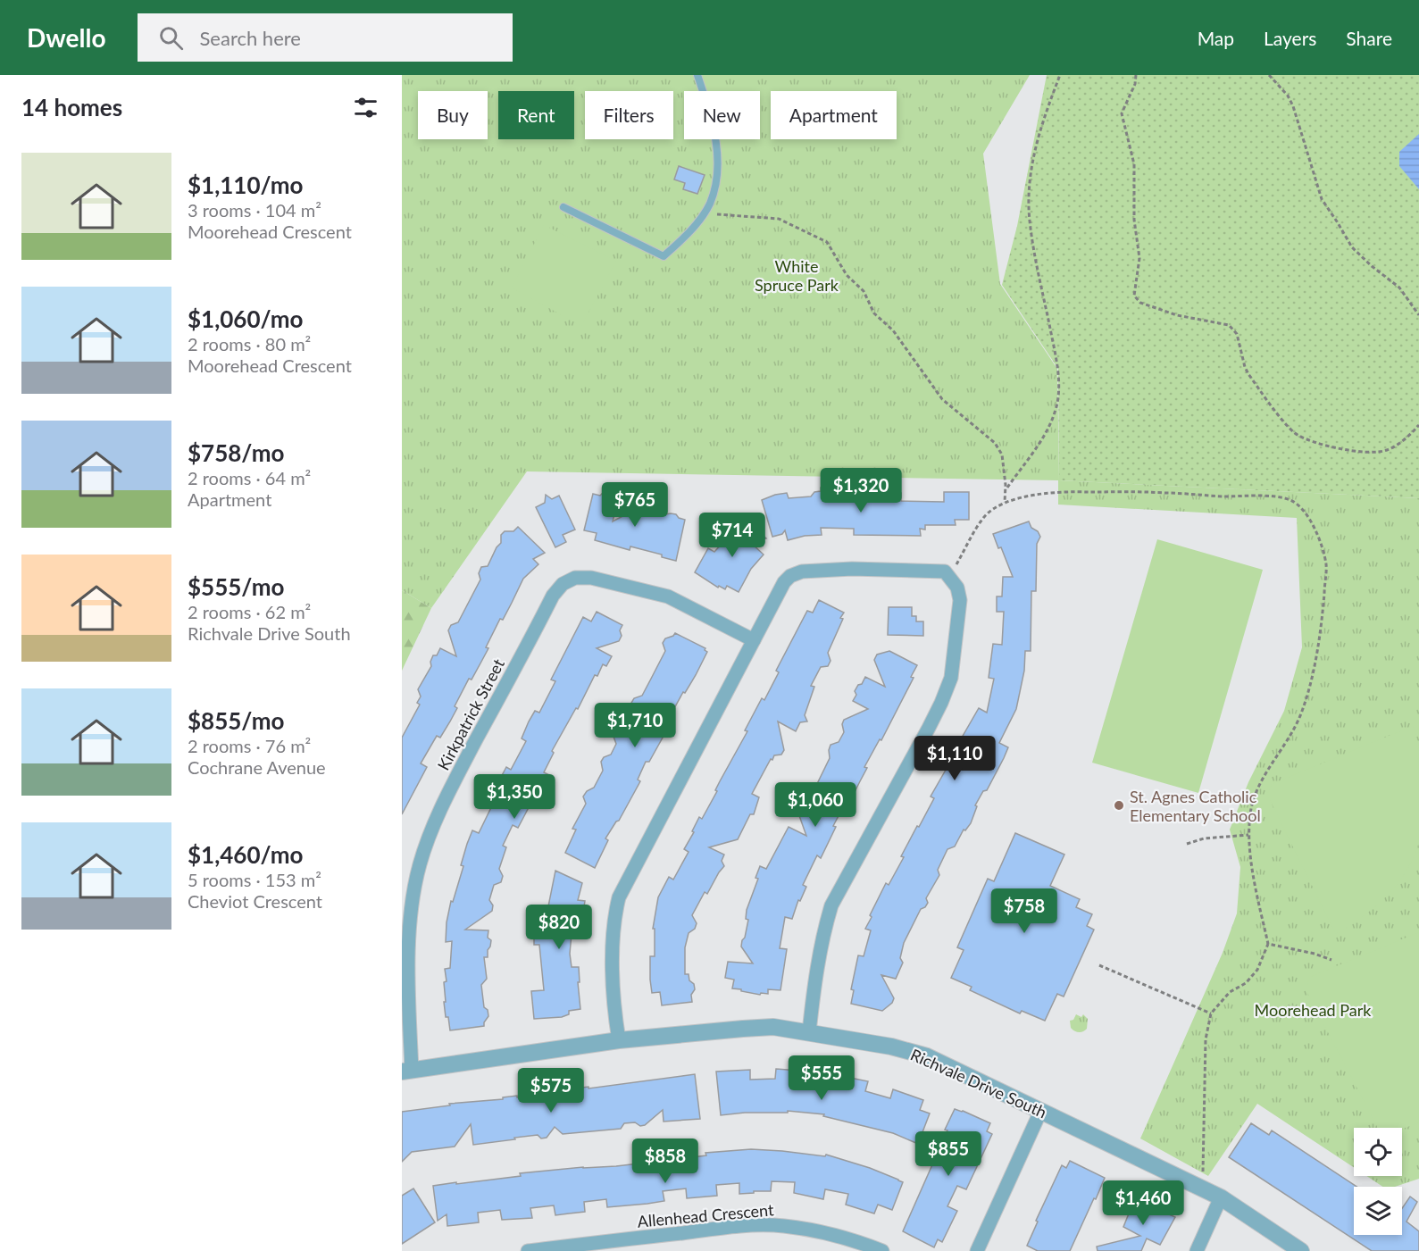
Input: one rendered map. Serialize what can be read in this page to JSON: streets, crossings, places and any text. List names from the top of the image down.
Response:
{
  "streets": {
    "street": ["Kirkpatrick Street", "Richvale Drive South", "Allenhead Crescent"]
  },
  "crossings": [
    ["Kirkpatrick Street", "Richvale Drive South"]
  ],
  "parks": ["White Spruce Park", "Moorehead Park"],
  "places": ["St. Agnes Catholic Elementary School"],
  "page": {
    "header": "Dwello",
    "search": "Search here",
    "nav": ["Map", "Layers", "Share"],
    "heading": "14 homes",
    "chip": [
      "Buy",
      "Rent",
      "Filters",
      "New",
      "Apartment"
    ],
    "list": [
      {
        "name": "$1,110/mo",
        "note": "3 rooms · 104 m² · Moorehead Crescent"
      },
      {
        "name": "$1,060/mo",
        "note": "2 rooms · 80 m² · Moorehead Crescent"
      },
      {
        "name": "$758/mo",
        "note": "2 rooms · 64 m² · Apartment"
      },
      {
        "name": "$555/mo",
        "note": "2 rooms · 62 m² · Richvale Drive South"
      },
      {
        "name": "$855/mo",
        "note": "2 rooms · 76 m² · Cochrane Avenue"
      },
      {
        "name": "$1,460/mo",
        "note": "5 rooms · 153 m² · Cheviot Crescent"
      }
    ],
    "price": [
      "$1,320",
      "$765",
      "$714",
      "$1,710",
      "$1,110",
      "$1,350",
      "$1,060",
      "$758",
      "$820",
      "$555",
      "$575",
      "$855",
      "$858",
      "$1,460"
    ]
  }
}
